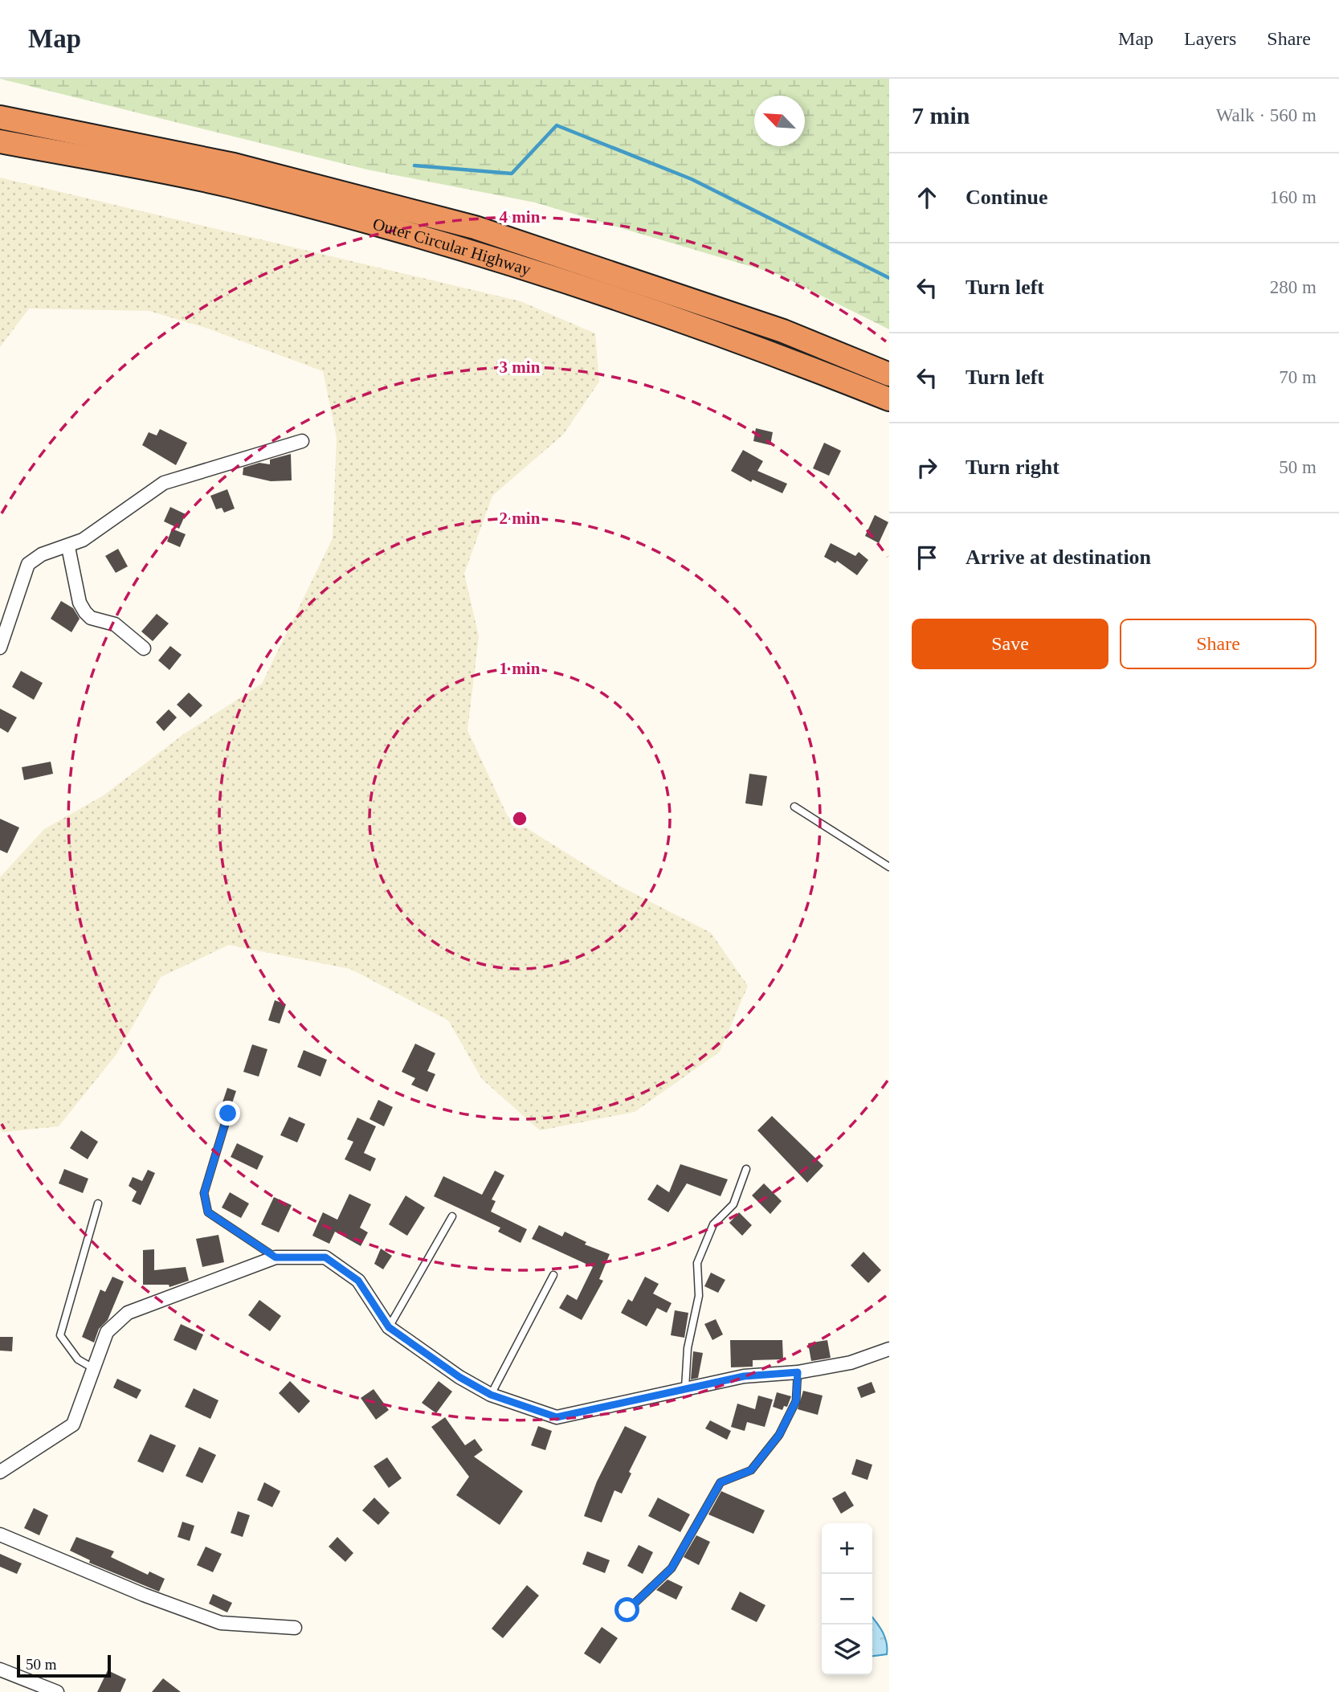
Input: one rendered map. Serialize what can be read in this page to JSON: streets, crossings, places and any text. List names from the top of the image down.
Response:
{
  "streets": {
    "highway": ["Outer Circular Highway"]
  },
  "scale_bar": "50 m",
  "north": "top left",
  "page": {
    "header": "Map",
    "nav": ["Map", "Layers", "Share"],
    "heading": ["7 min", "Walk · 560 m"],
    "list": [
      ["Continue", "160 m"],
      ["Turn left", "280 m"],
      ["Turn left", "70 m"],
      ["Turn right", "50 m"],
      "Arrive at destination"
    ],
    "buttons": ["Save", "Share"],
    "map_buttons": ["+", "−"],
    "scale": "50 m"
  },
  "rings": [
    "4 min",
    "3 min",
    "2 min",
    "1 min"
  ]
}
